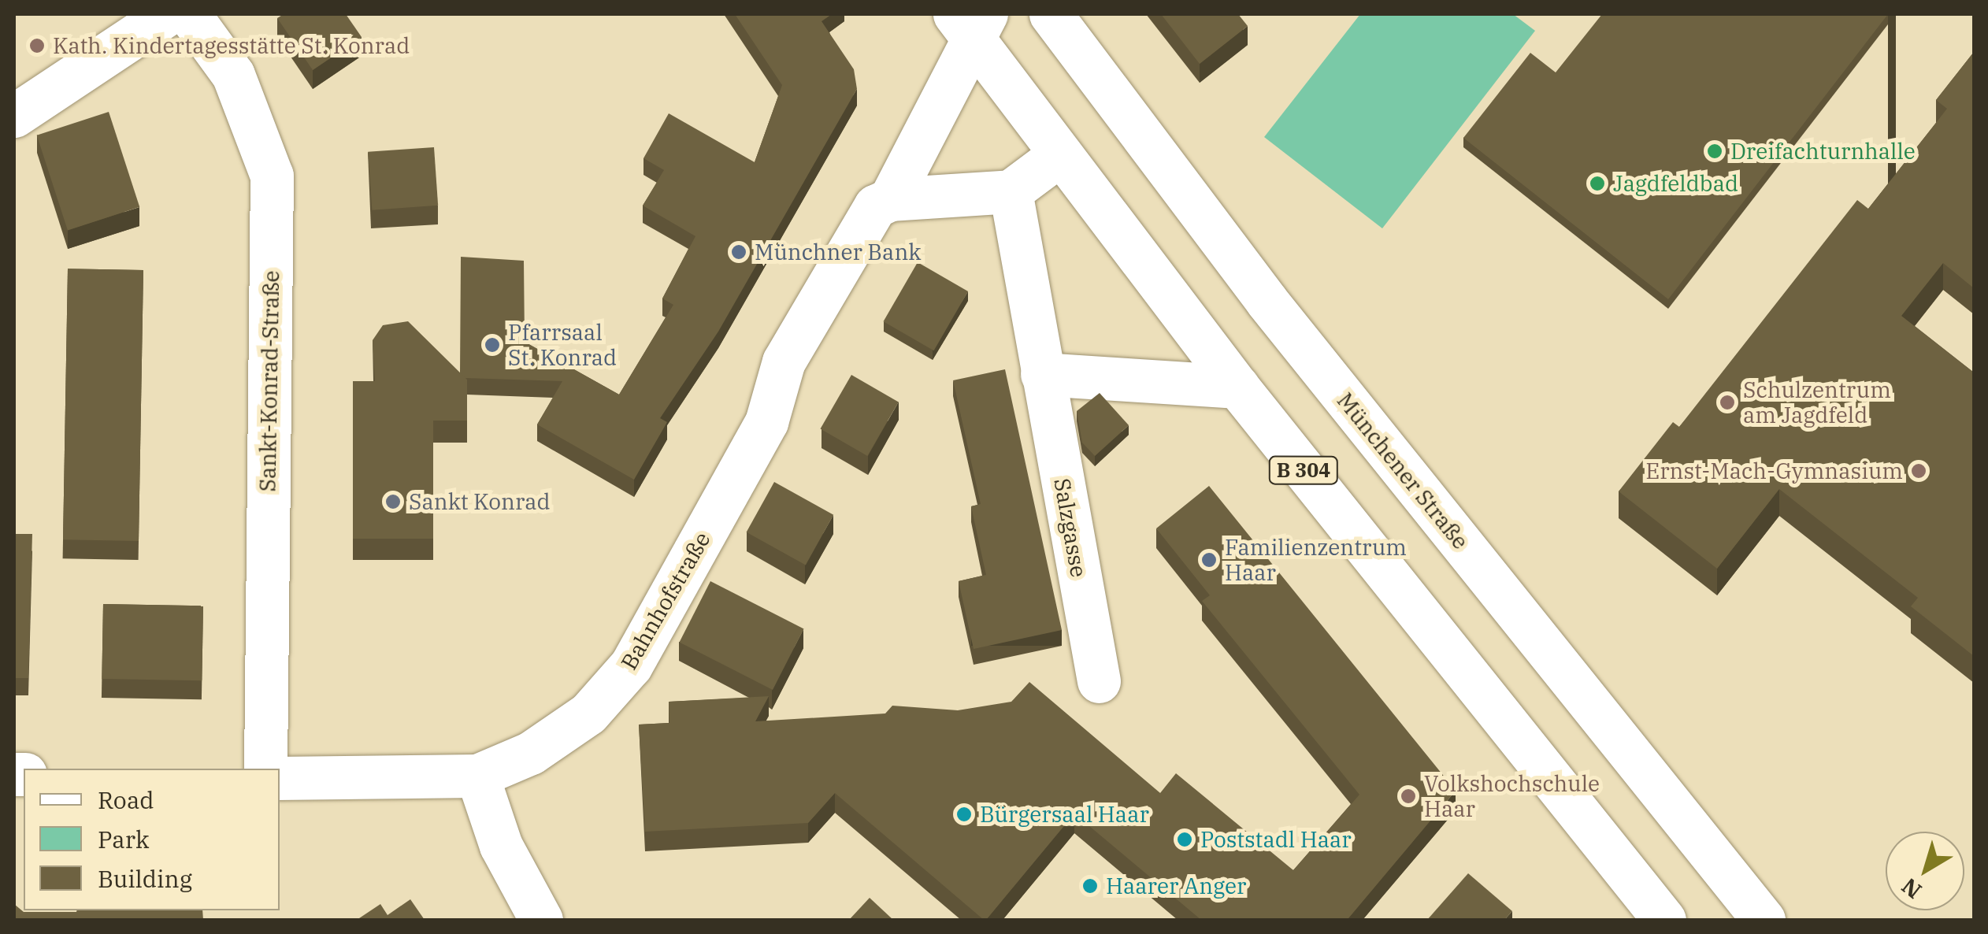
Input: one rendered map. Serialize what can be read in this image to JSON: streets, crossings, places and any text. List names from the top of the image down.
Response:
{
  "streets": {
    "street": [
      "Sankt-Konrad-Straße",
      "B 304",
      "Münchener Straße",
      "Salzgasse",
      "Bahnhofstraße"
    ]
  },
  "crossings": [
    ["B 304", "Bahnhofstraße"]
  ],
  "places": [
    "Kath. Kindertagesstätte St. Konrad",
    "Dreifachturnhalle",
    "Jagdfeldbad",
    "Münchner Bank",
    "Pfarrsaal St. Konrad",
    "Schulzentrum am Jagdfeld",
    "Ernst-Mach-Gymnasium",
    "Sankt Konrad",
    "Familienzentrum Haar",
    "Volkshochschule Haar",
    "Bürgersaal Haar",
    "Poststadl Haar",
    "Haarer Anger"
  ],
  "legend": ["Road", "Park", "Building"],
  "north": "bottom left"
}
